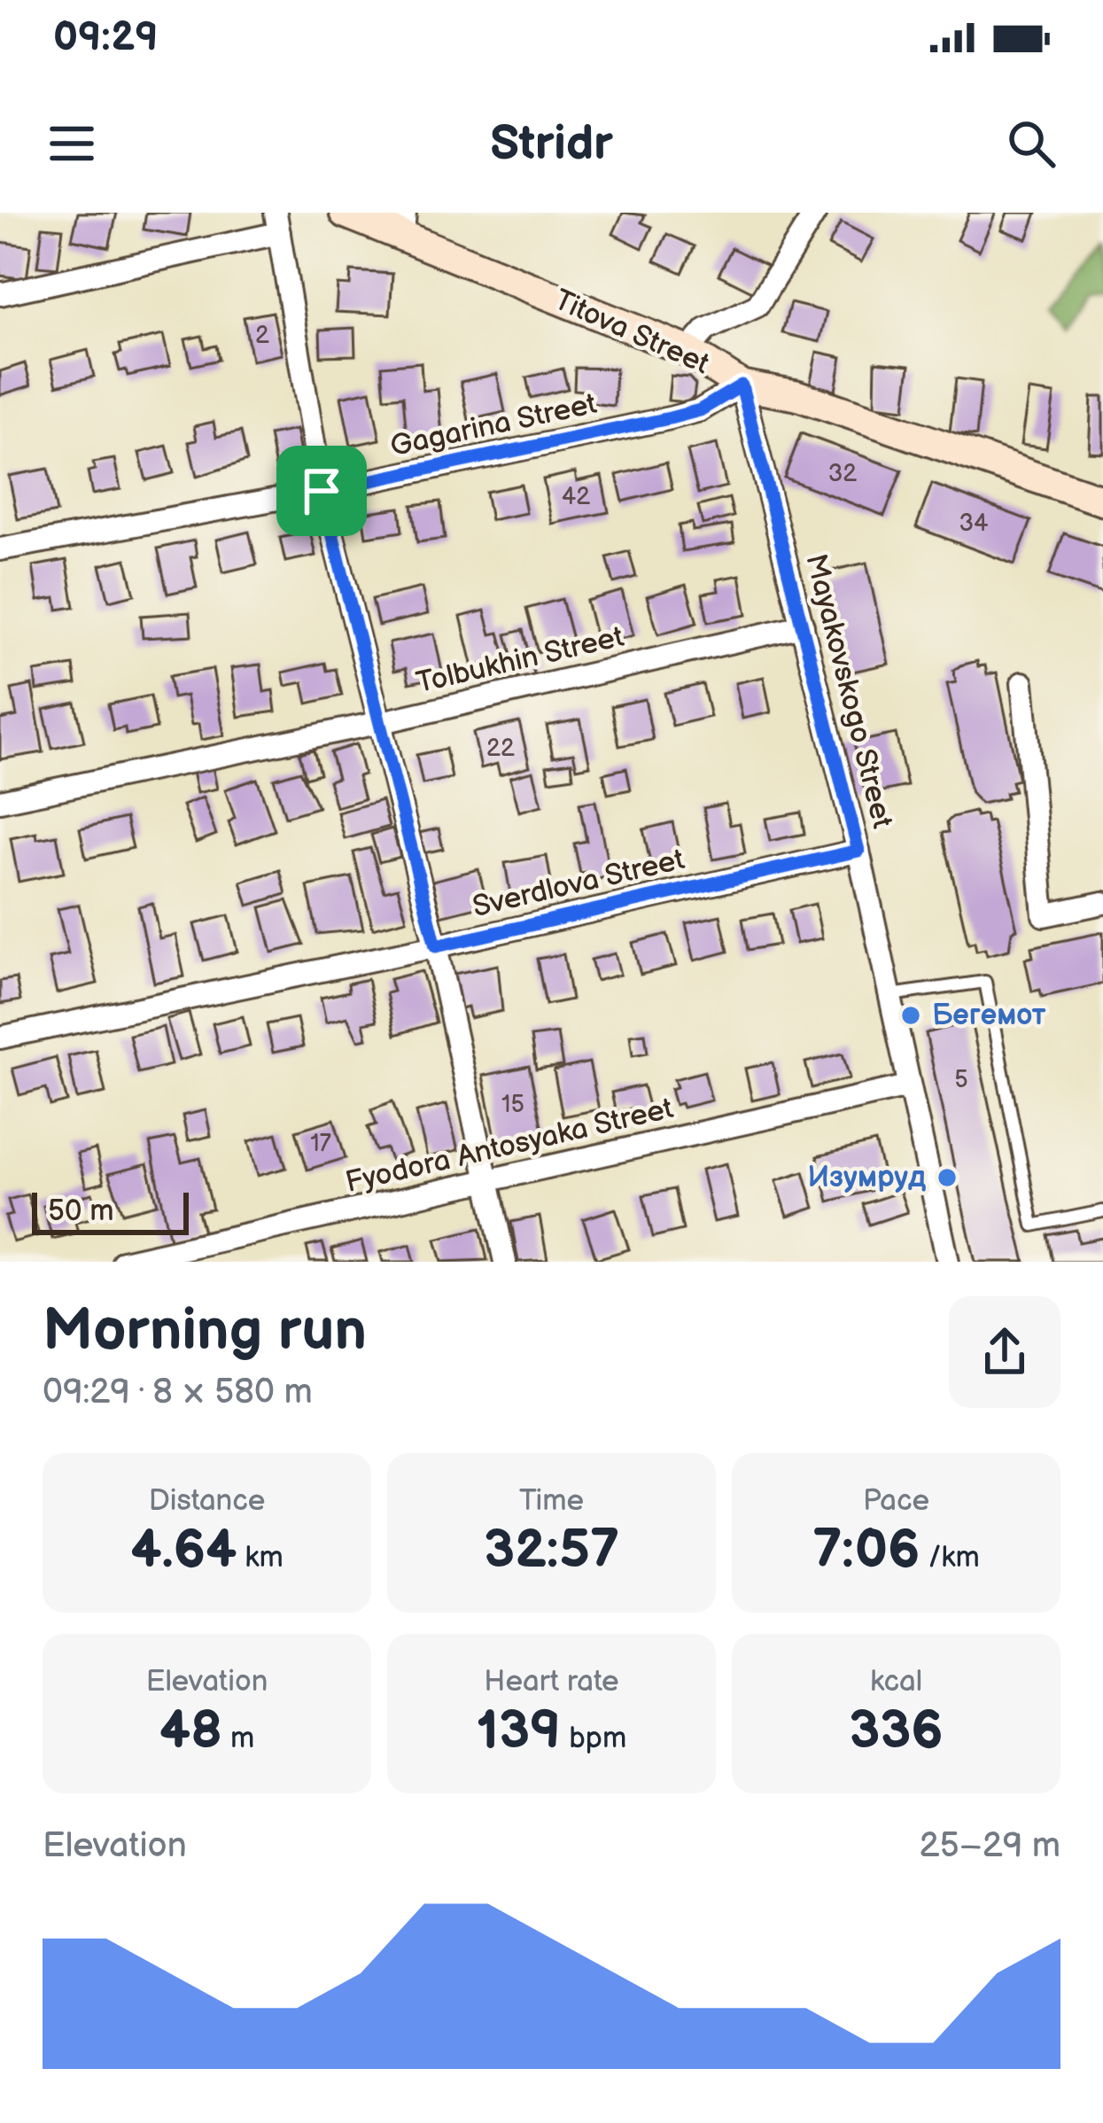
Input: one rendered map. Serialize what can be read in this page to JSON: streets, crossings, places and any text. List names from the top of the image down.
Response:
{
  "streets": {
    "street": [
      "Titova Street",
      "Gagarina Street",
      "Tolbukhin Street",
      "Mayakovskogo Street",
      "Sverdlova Street",
      "Fyodora Antosyaka Street"
    ]
  },
  "crossings": [
    ["Titova Street", "Gagarina Street"],
    ["Titova Street", "Mayakovskogo Street"],
    ["Gagarina Street", "Mayakovskogo Street"],
    ["Tolbukhin Street", "Mayakovskogo Street"],
    ["Mayakovskogo Street", "Sverdlova Street"],
    ["Mayakovskogo Street", "Fyodora Antosyaka Street"]
  ],
  "places": ["Бегемот", "Изумруд"],
  "house_numbers": [
    "2",
    "32",
    "42",
    "34",
    "22",
    "5",
    "15",
    "17"
  ],
  "scale_bar": "50 m",
  "page": {
    "status": "09:29",
    "header": "Stridr",
    "scale": "50 m",
    "heading": ["Morning run", "09:29 · 8 × 580 m"],
    "stats": [
      ["Distance", "4.64 km"],
      ["Time", "32:57"],
      ["Pace", "7:06 /km"],
      ["Elevation", "48 m"],
      ["Heart rate", "139 bpm"],
      ["kcal", "336"]
    ],
    "chart": ["Elevation", "25–29 m"]
  }
}
